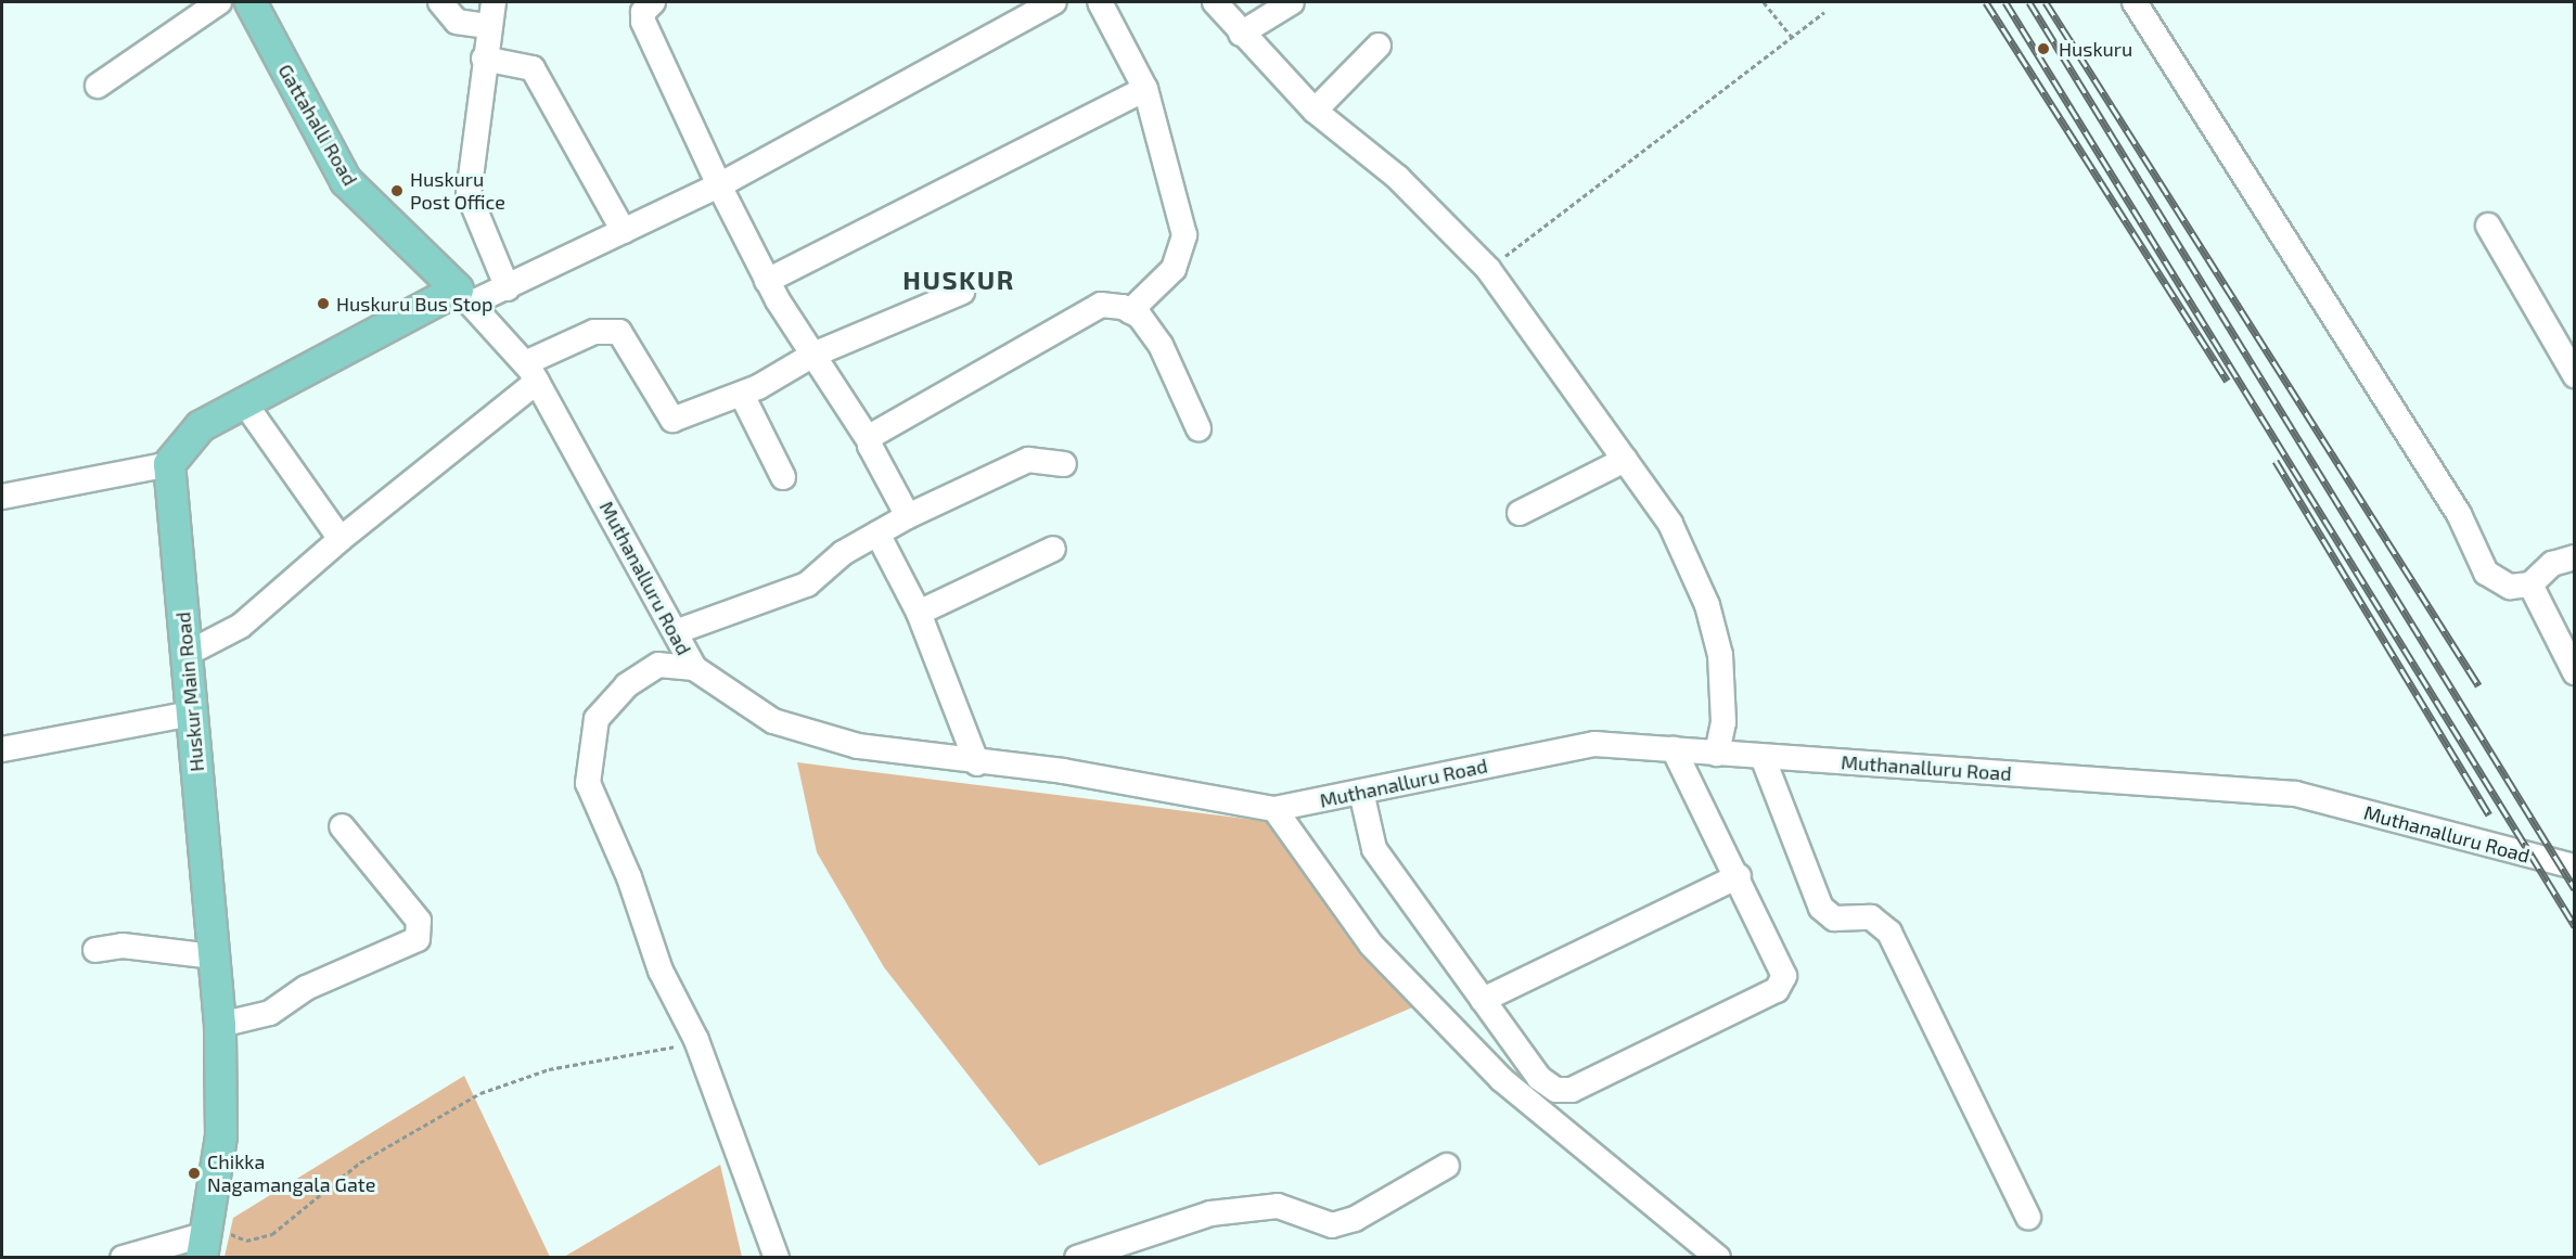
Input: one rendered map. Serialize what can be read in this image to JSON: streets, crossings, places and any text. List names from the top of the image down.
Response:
{
  "streets": {
    "main road": ["Gattahalli Road", "Huskur Main Road"],
    "street": ["Muthanalluru Road"]
  },
  "crossings": [
    ["Gattahalli Road", "Muthanalluru Road"]
  ],
  "districts": ["HUSKUR"],
  "places": [
    "Huskuru",
    "Huskuru Post Office",
    "Huskuru Bus Stop",
    "Chikka Nagamangala Gate"
  ]
}
